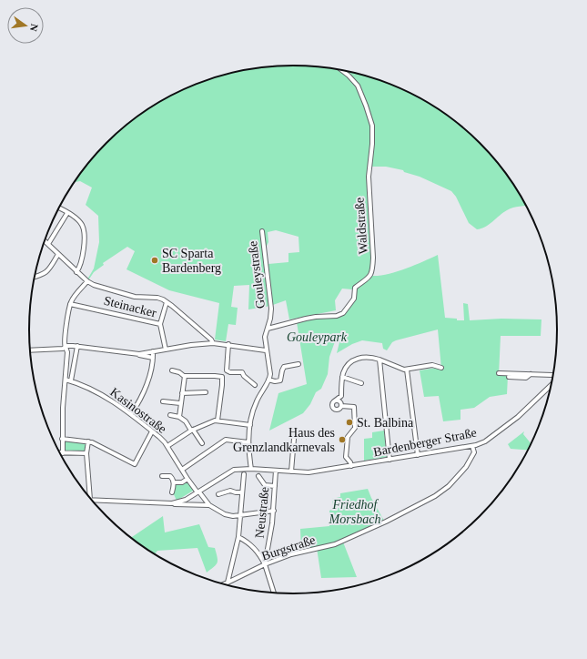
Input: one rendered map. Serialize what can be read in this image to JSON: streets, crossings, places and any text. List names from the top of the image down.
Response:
{
  "streets": {
    "street": [
      "Waldstraße",
      "Gouleystraße",
      "Steinacker",
      "Kasinostraße",
      "Bardenberger Straße",
      "Neustraße",
      "Burgstraße"
    ]
  },
  "crossings": [
    ["Waldstraße", "Gouleystraße"],
    ["Gouleystraße", "Bardenberger Straße"],
    ["Kasinostraße", "Bardenberger Straße"],
    ["Bardenberger Straße", "Neustraße"],
    ["Bardenberger Straße", "Burgstraße"],
    ["Neustraße", "Burgstraße"]
  ],
  "parks": ["Gouleypark", "Friedhof Morsbach"],
  "places": ["SC Sparta Bardenberg", "St. Balbina", "Haus des Grenzlandkarnevals"],
  "north": "right"
}
